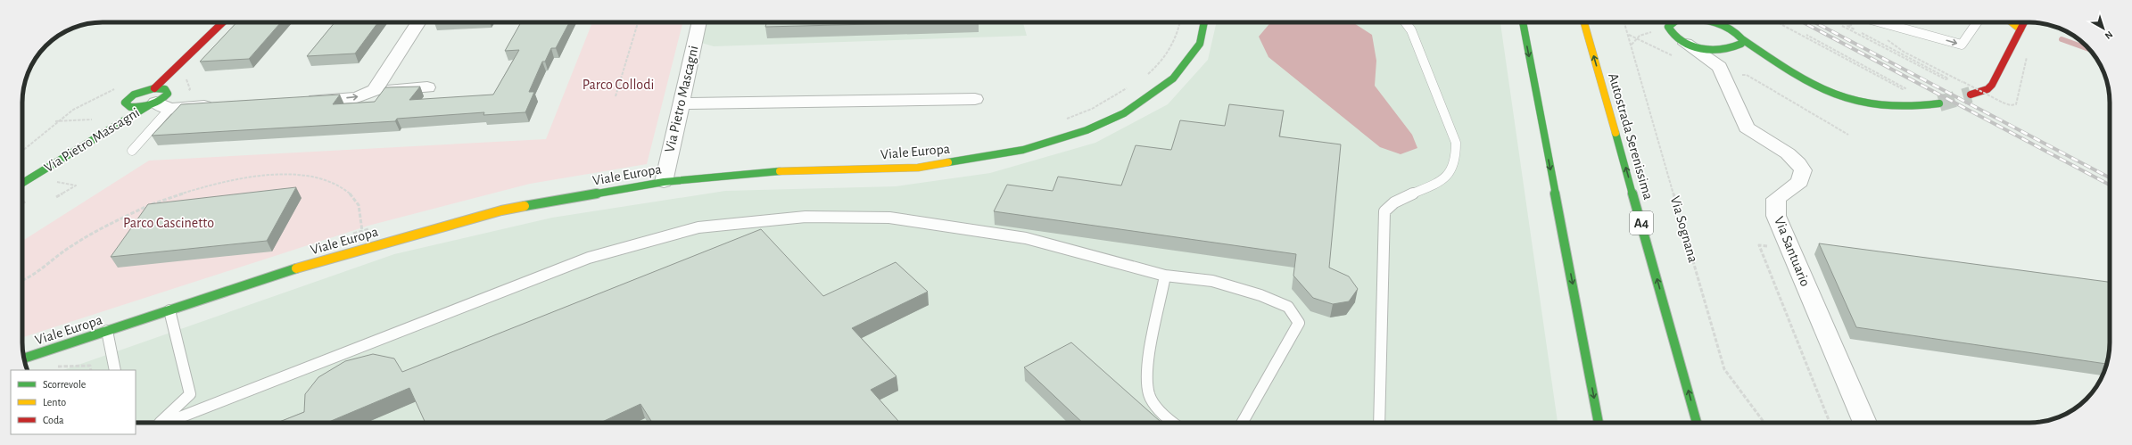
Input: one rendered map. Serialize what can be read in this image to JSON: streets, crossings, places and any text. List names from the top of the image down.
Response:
{
  "streets": {
    "main road": [
      "Via Pietro Mascagni",
      "Autostrada Serenissima",
      "Viale Europa",
      "A4"
    ],
    "street": ["Via Santuario"],
    "path": ["Via Sognana"]
  },
  "crossings": [
    ["Via Pietro Mascagni", "Viale Europa"]
  ],
  "parks": ["Parco Collodi", "Parco Cascinetto"],
  "legend": ["Scorrevole", "Lento", "Coda"],
  "north": "bottom right"
}
